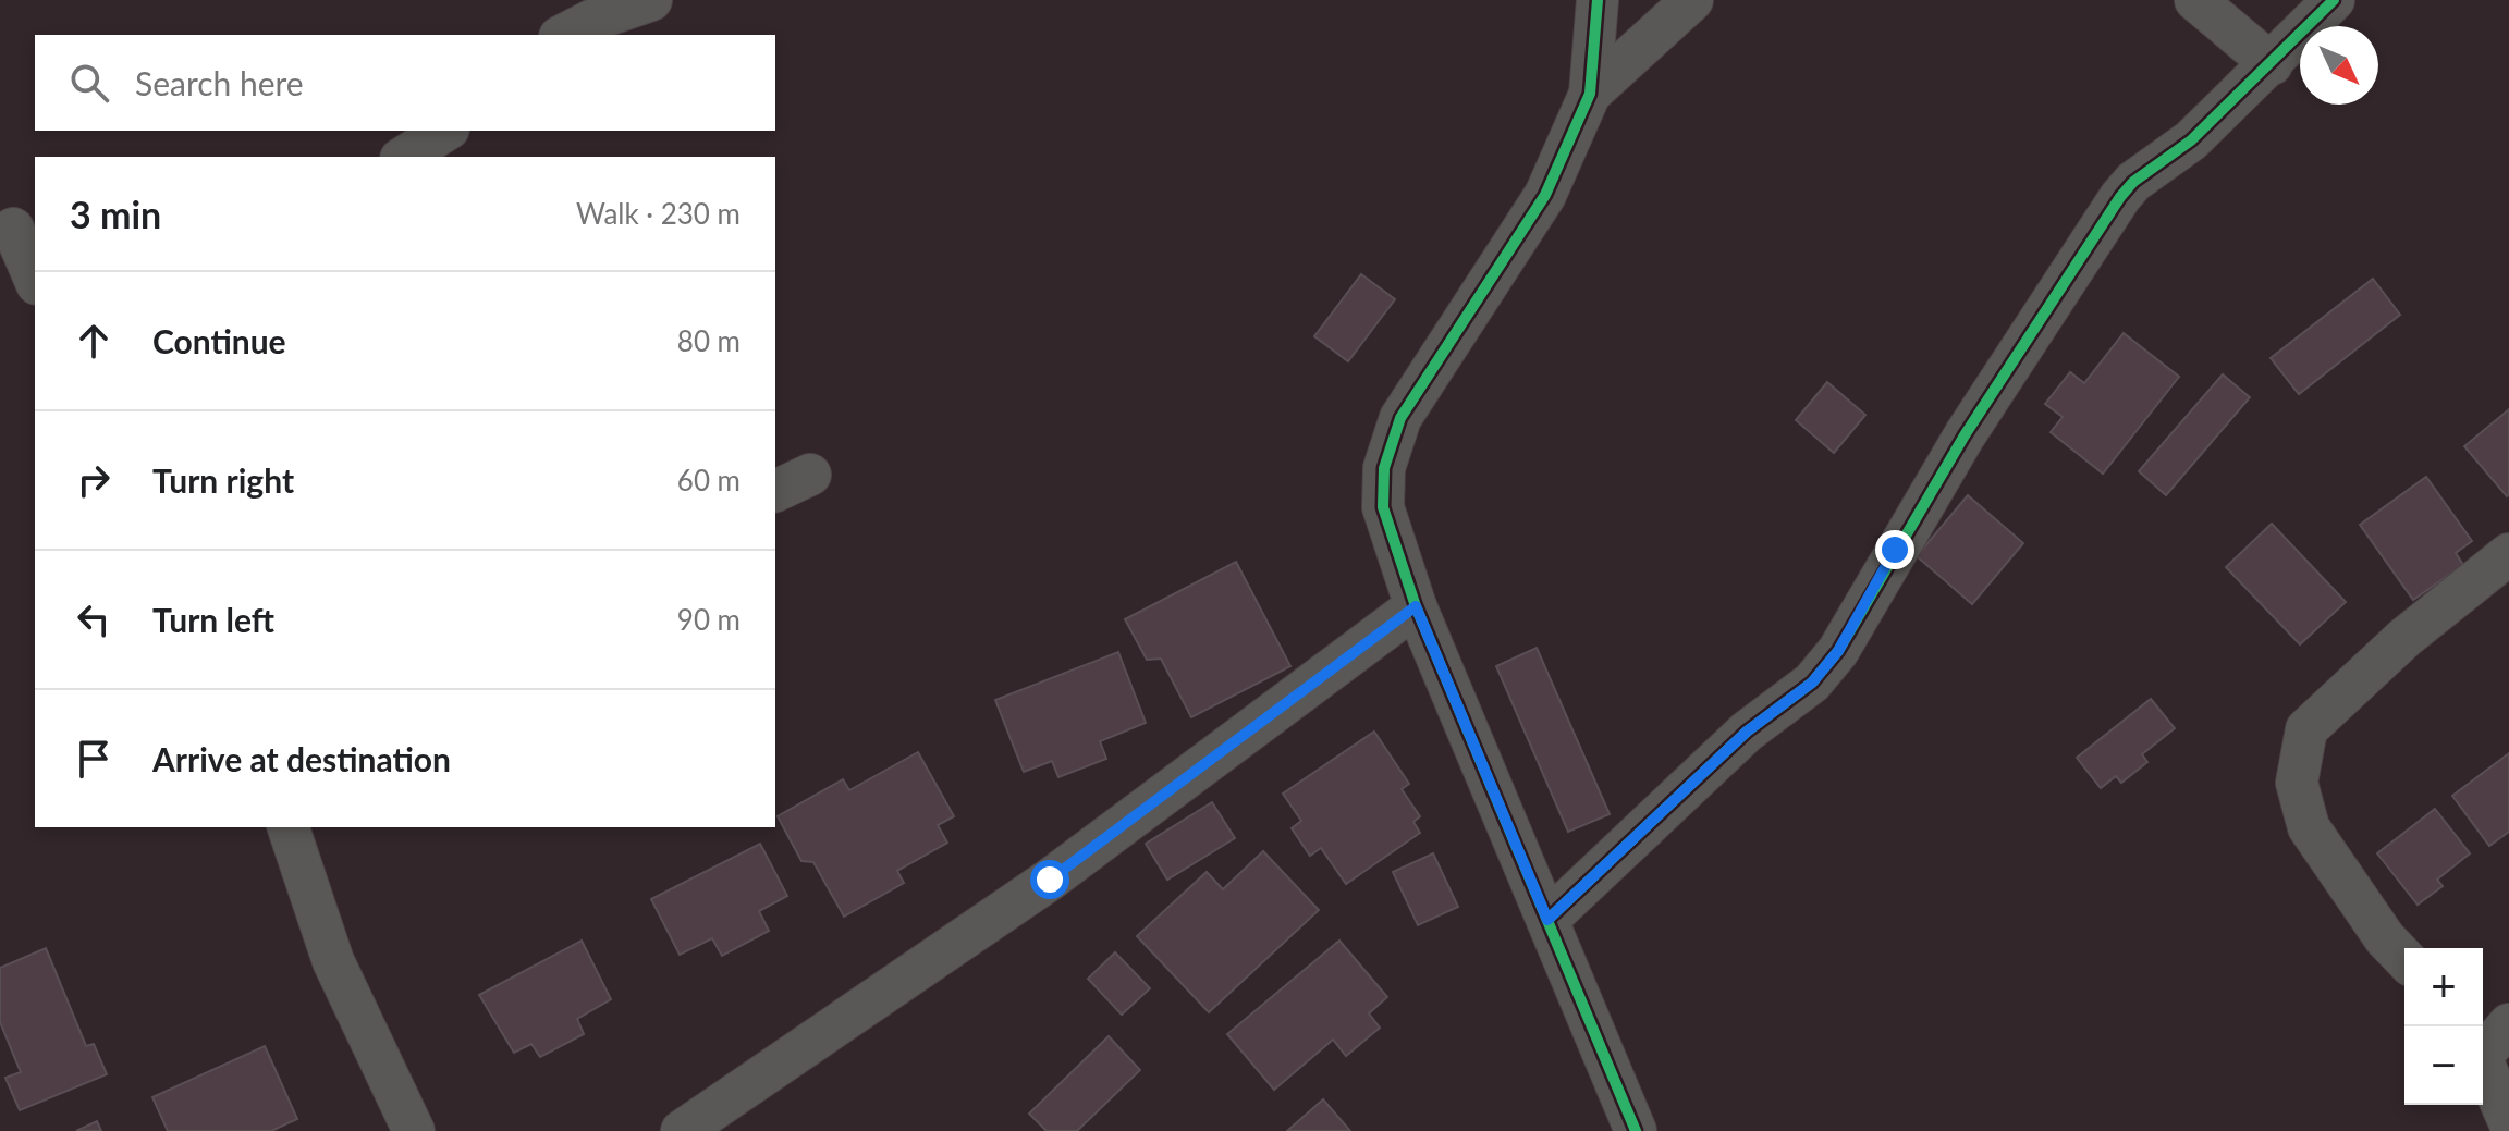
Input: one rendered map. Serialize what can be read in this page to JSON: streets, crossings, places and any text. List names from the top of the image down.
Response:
{
  "north": "bottom right",
  "page": {
    "search": "Search here",
    "heading": ["3 min", "Walk · 230 m"],
    "list": [
      ["Continue", "80 m"],
      ["Turn right", "60 m"],
      ["Turn left", "90 m"],
      "Arrive at destination"
    ],
    "map_buttons": ["+", "−"]
  }
}
